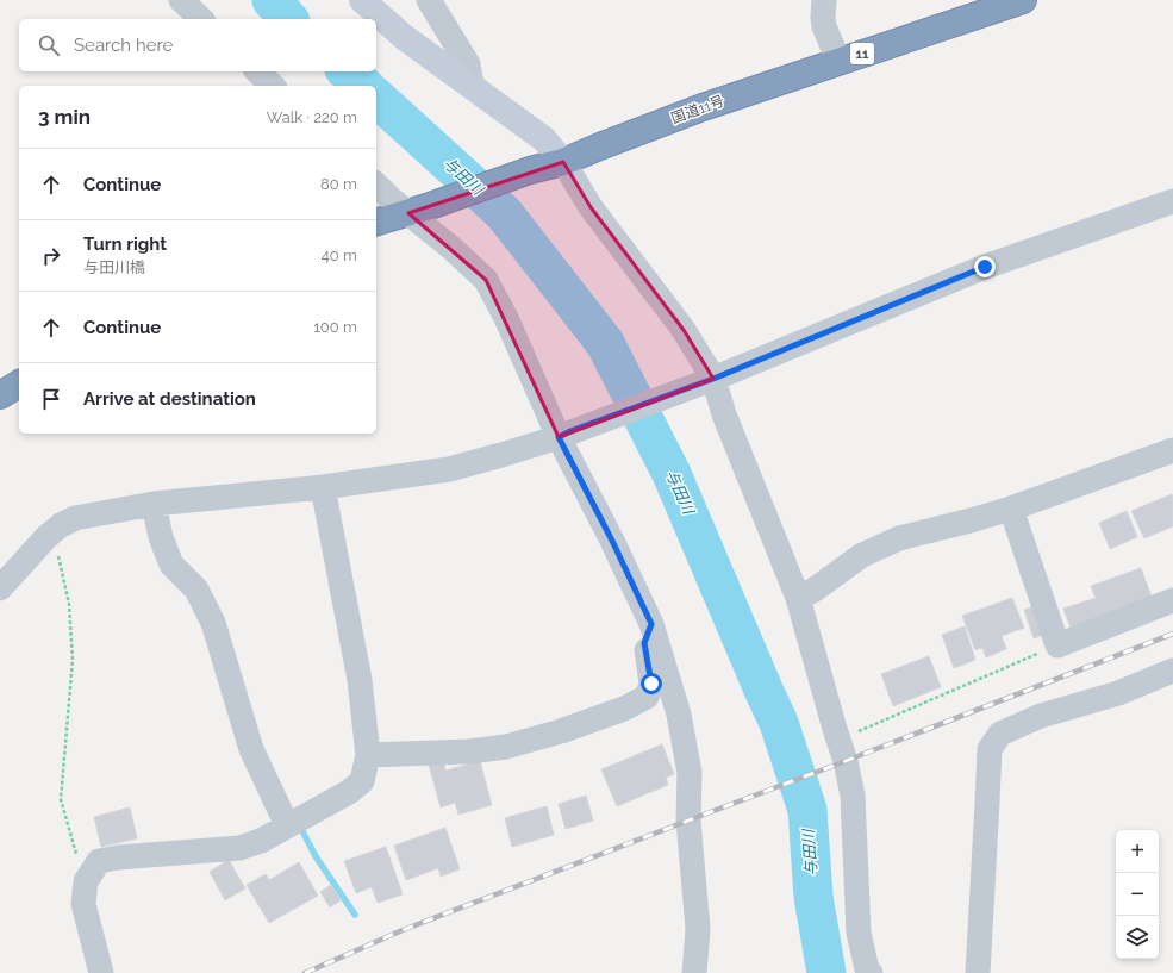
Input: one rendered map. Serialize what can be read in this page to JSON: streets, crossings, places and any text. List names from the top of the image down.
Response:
{
  "streets": {
    "highway": ["11", "国道11号"]
  },
  "water": ["与田川"],
  "page": {
    "search": "Search here",
    "heading": ["3 min", "Walk · 220 m"],
    "list": [
      ["Continue", "80 m"],
      ["Turn right", "与田川橋", "40 m"],
      ["Continue", "100 m"],
      "Arrive at destination"
    ],
    "map_buttons": ["+", "−"]
  }
}
